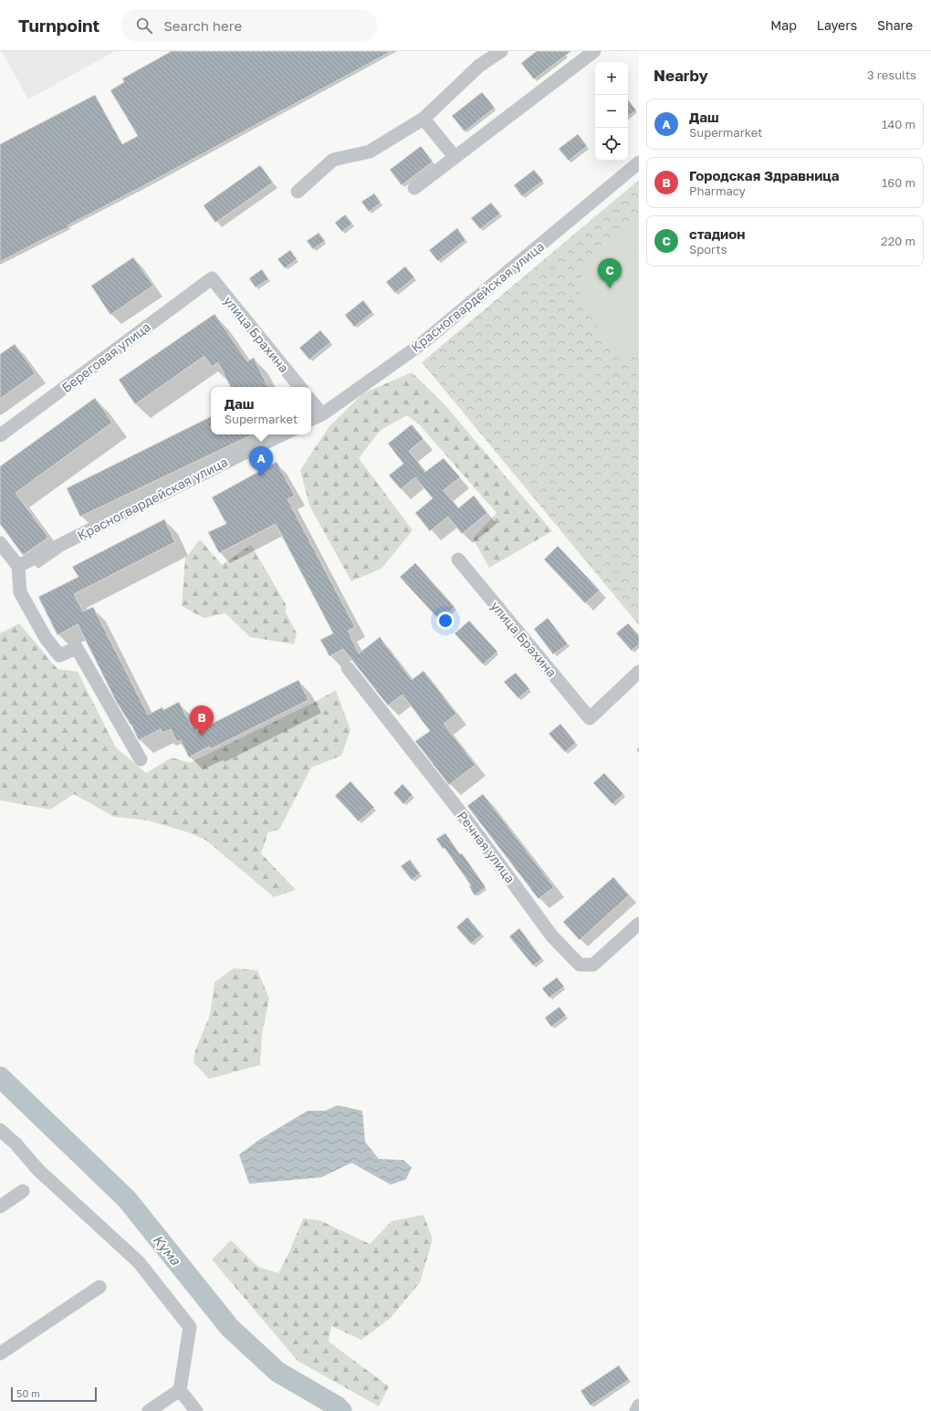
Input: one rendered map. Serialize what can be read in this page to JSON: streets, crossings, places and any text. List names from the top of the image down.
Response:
{
  "streets": {
    "street": [
      "Красногвардейская улица",
      "улица Брахина",
      "Береговая улица",
      "Речная улица"
    ]
  },
  "crossings": [
    ["улица Брахина", "Береговая улица"]
  ],
  "water": ["Кума"],
  "scale_bar": "50 m",
  "page": {
    "header": "Turnpoint",
    "search": "Search here",
    "nav": ["Map", "Layers", "Share"],
    "heading": ["Nearby", "3 results"],
    "map_buttons": ["+", "−"],
    "list": [
      {
        "mark": "A",
        "name": "Даш",
        "note": "Supermarket",
        "value": "140 m"
      },
      {
        "mark": "B",
        "name": "Городская Здравница",
        "note": "Pharmacy",
        "value": "160 m"
      },
      {
        "mark": "C",
        "name": "стадион",
        "note": "Sports",
        "value": "220 m"
      }
    ],
    "pins": ["C", "A", "B"],
    "popup": ["Даш", "Supermarket"],
    "scale": "50 m"
  }
}
